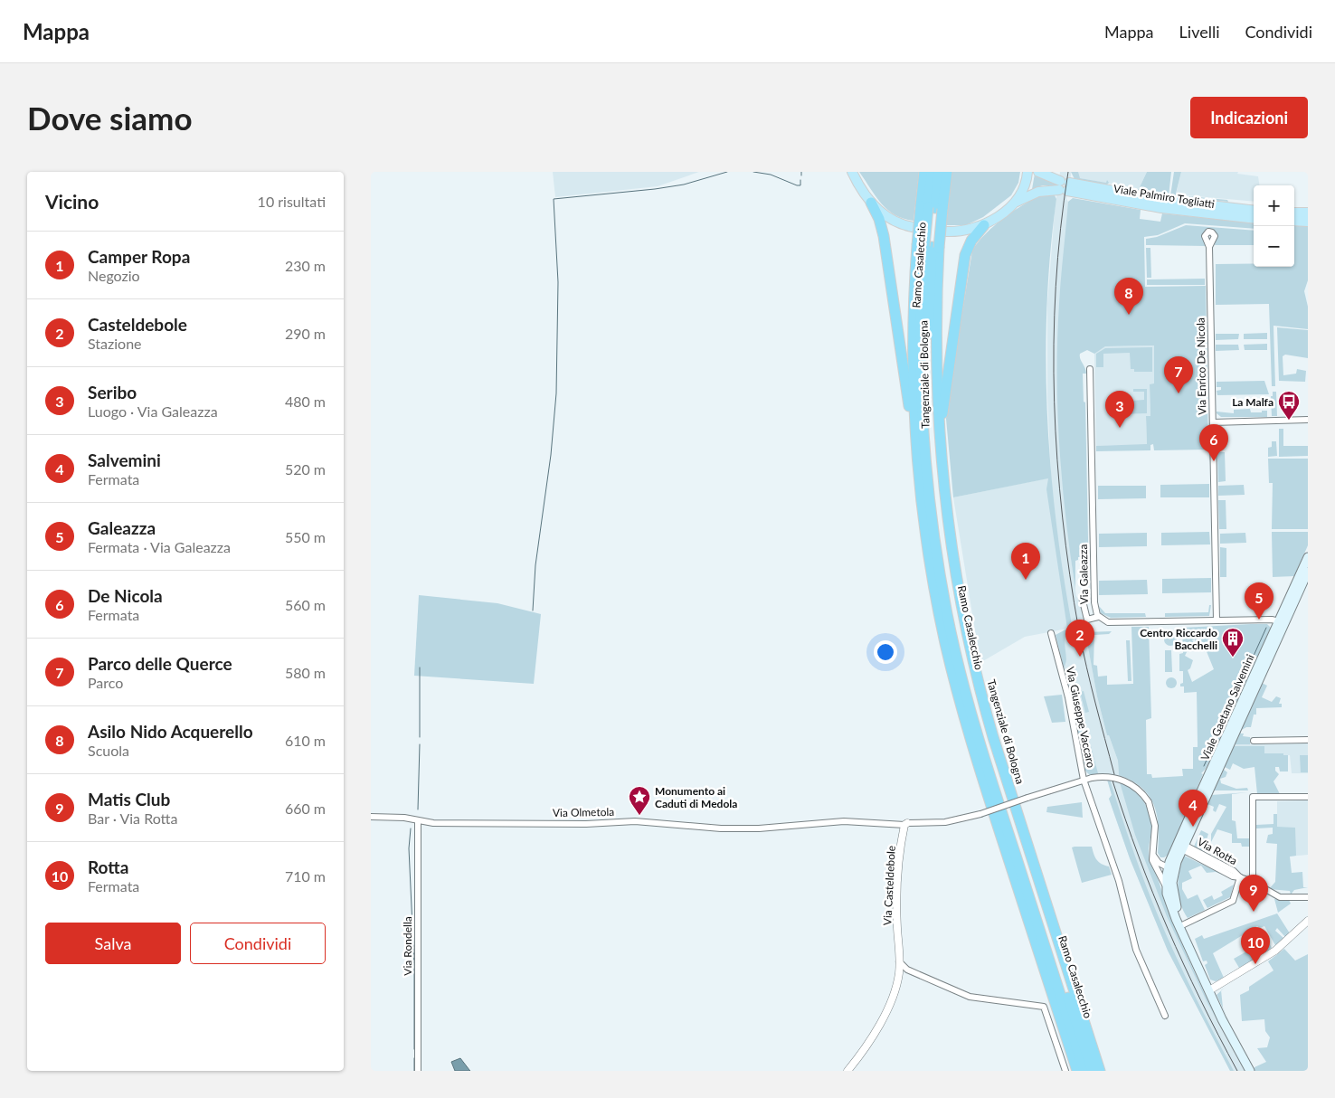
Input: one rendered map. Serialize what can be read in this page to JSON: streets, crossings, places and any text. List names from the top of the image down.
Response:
{
  "streets": {
    "highway": ["Ramo Casalecchio", "Tangenziale di Bologna"],
    "main road": ["Viale Palmiro Togliatti", "Viale Gaetano Salvemini"],
    "street": [
      "Via Enrico De Nicola",
      "Via Galeazza",
      "Via Giuseppe Vaccaro",
      "Via Olmetola",
      "Via Rotta",
      "Via Casteldebole",
      "Via Rondella"
    ]
  },
  "crossings": [
    ["Ramo Casalecchio", "Tangenziale di Bologna"],
    ["Via Enrico De Nicola", "Via Galeazza"],
    ["Via Galeazza", "Viale Gaetano Salvemini"],
    ["Viale Gaetano Salvemini", "Via Rotta"],
    ["Via Olmetola", "Via Casteldebole"],
    ["Via Olmetola", "Via Rondella"]
  ],
  "places": {
    "bus stop": ["La Malfa"],
    "building": ["Centro Riccardo Bacchelli"],
    "place": ["Monumento ai Caduti di Medola"]
  },
  "page": {
    "header": "Mappa",
    "nav": ["Mappa", "Livelli", "Condividi"],
    "buttons": [
      "Indicazioni",
      ["Salva", "Condividi"]
    ],
    "title": "Dove siamo",
    "heading": ["Vicino", "10 risultati"],
    "map_buttons": ["+", "−"],
    "list": [
      {
        "mark": "1",
        "name": "Camper Ropa",
        "note": "Negozio",
        "value": "230 m"
      },
      {
        "mark": "2",
        "name": "Casteldebole",
        "note": "Stazione",
        "value": "290 m"
      },
      {
        "mark": "3",
        "name": "Seribo",
        "note": "Luogo · Via Galeazza",
        "value": "480 m"
      },
      {
        "mark": "4",
        "name": "Salvemini",
        "note": "Fermata",
        "value": "520 m"
      },
      {
        "mark": "5",
        "name": "Galeazza",
        "note": "Fermata · Via Galeazza",
        "value": "550 m"
      },
      {
        "mark": "6",
        "name": "De Nicola",
        "note": "Fermata",
        "value": "560 m"
      },
      {
        "mark": "7",
        "name": "Parco delle Querce",
        "note": "Parco",
        "value": "580 m"
      },
      {
        "mark": "8",
        "name": "Asilo Nido Acquerello",
        "note": "Scuola",
        "value": "610 m"
      },
      {
        "mark": "9",
        "name": "Matis Club",
        "note": "Bar · Via Rotta",
        "value": "660 m"
      },
      {
        "mark": "10",
        "name": "Rotta",
        "note": "Fermata",
        "value": "710 m"
      }
    ],
    "pins": [
      "8",
      "7",
      "3",
      "6",
      "1",
      "5",
      "2",
      "4",
      "9",
      "10"
    ]
  }
}
